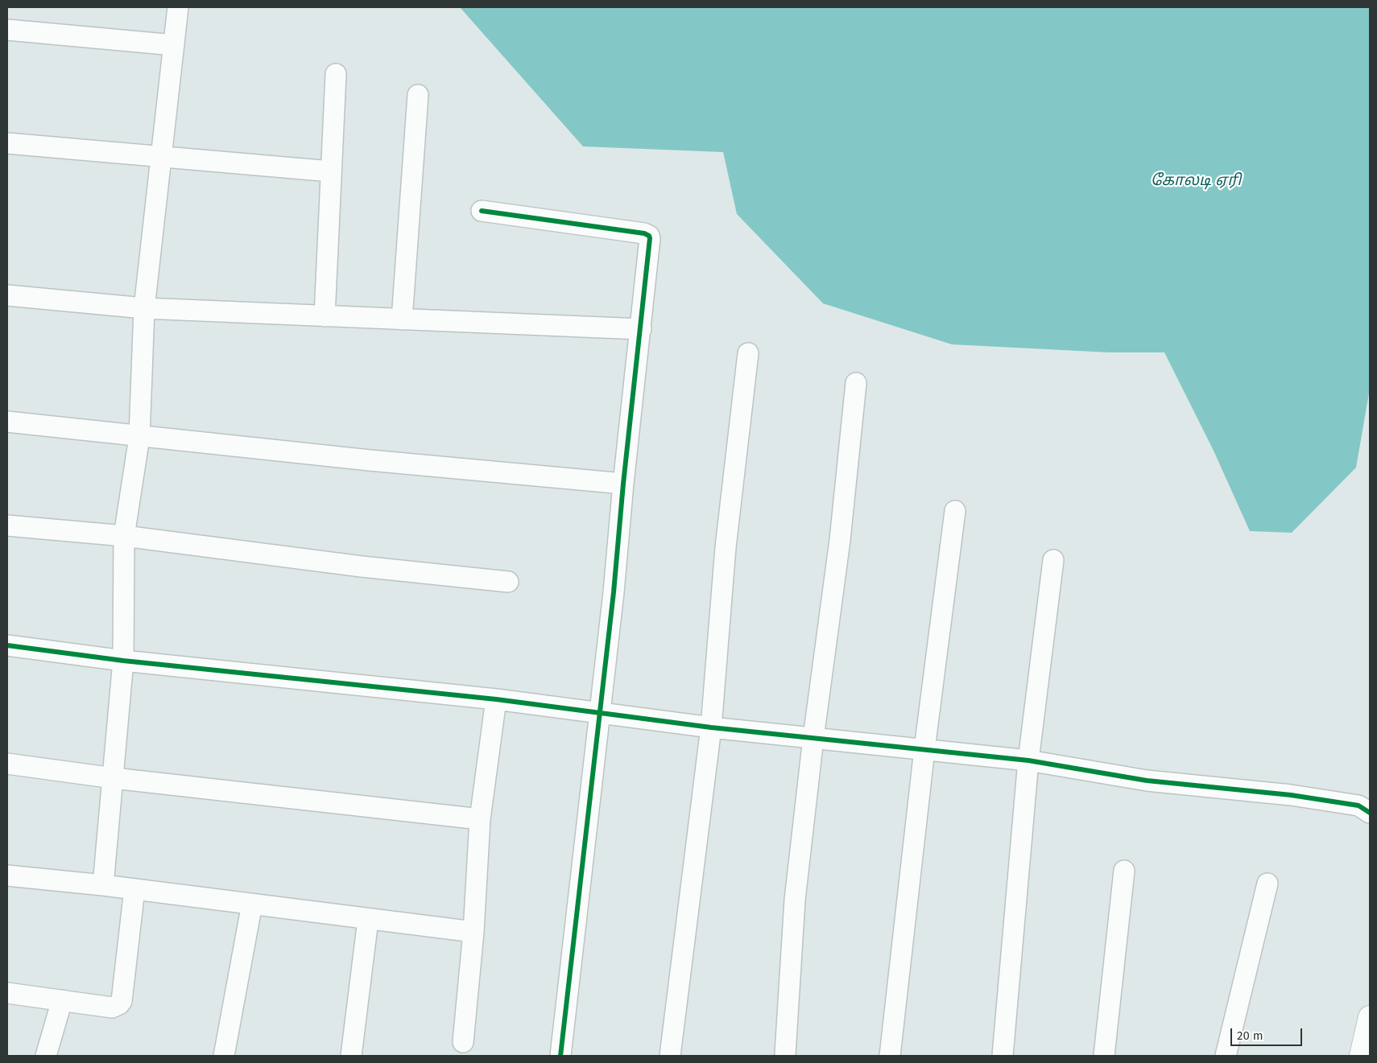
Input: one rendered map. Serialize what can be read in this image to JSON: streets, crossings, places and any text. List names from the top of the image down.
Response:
{
  "water": ["கோலடி ஏரி"],
  "scale_bar": "20 m"
}
